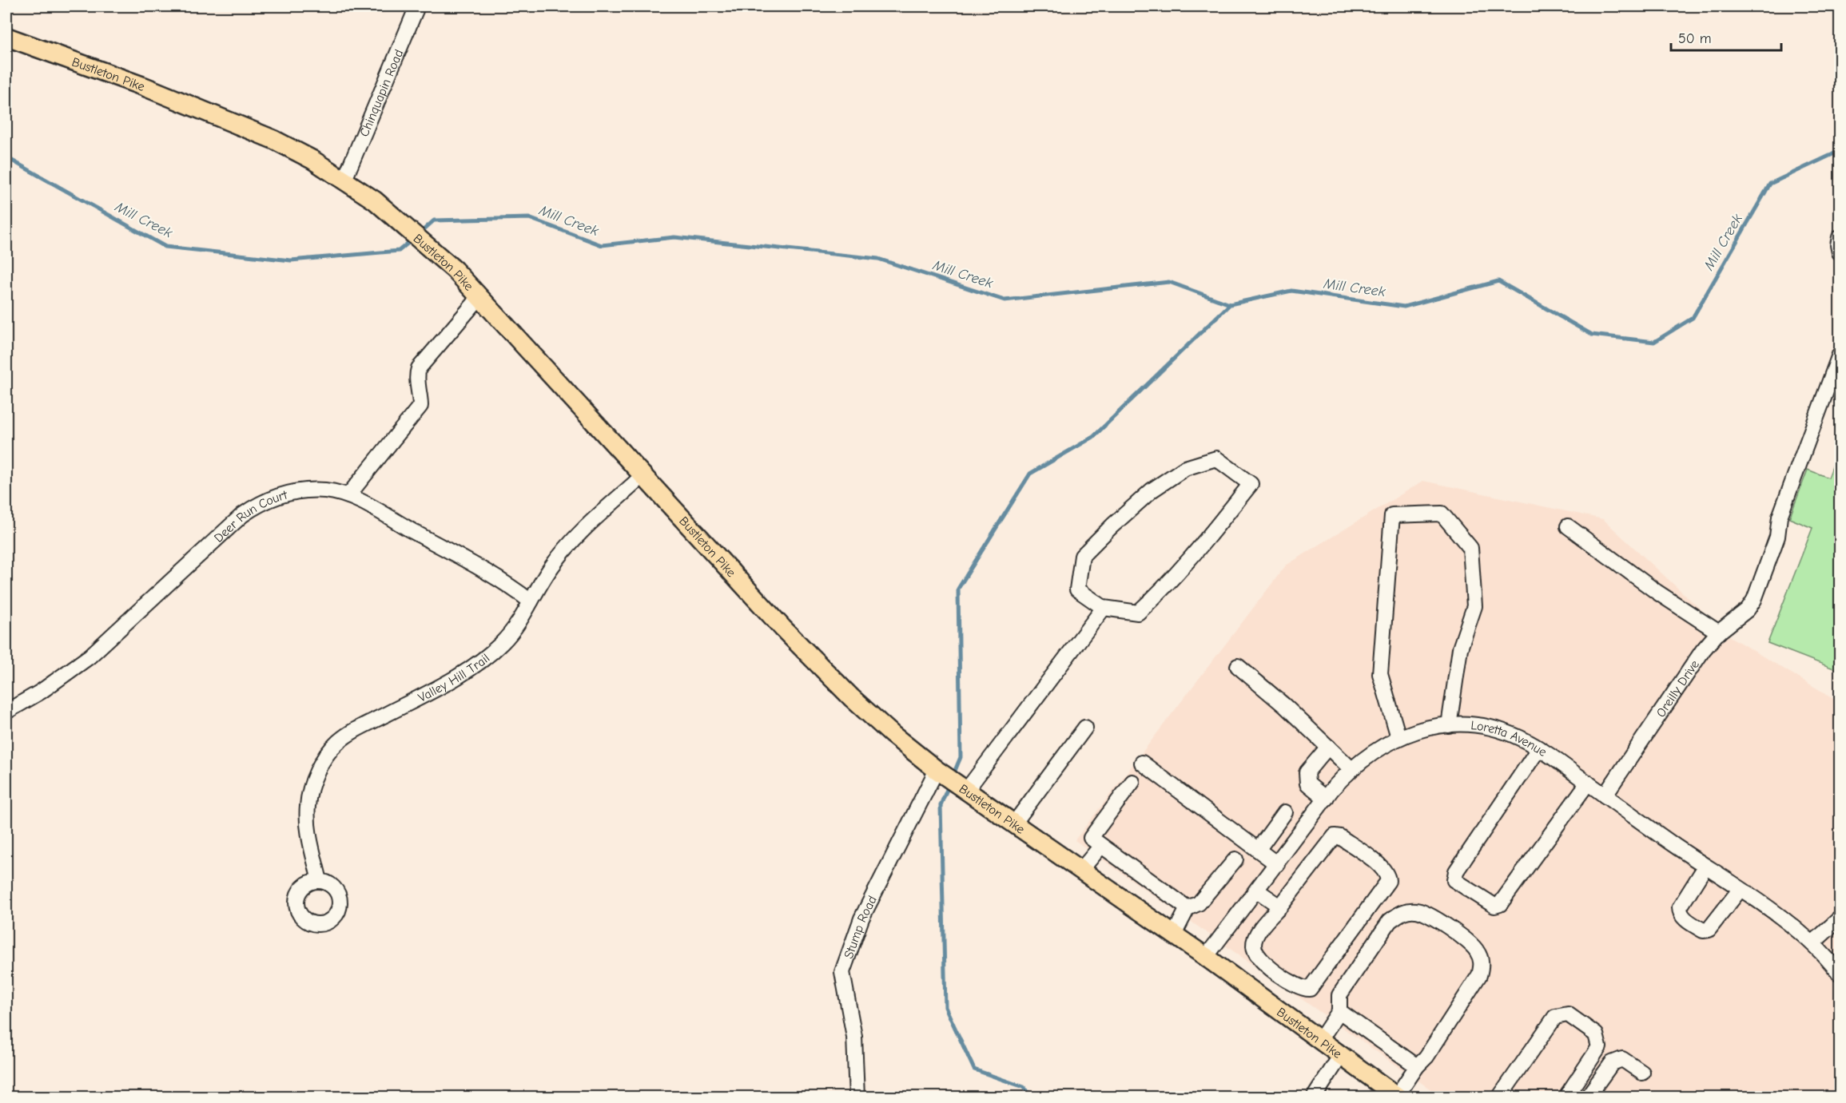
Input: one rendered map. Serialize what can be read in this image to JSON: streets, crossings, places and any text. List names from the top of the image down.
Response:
{
  "streets": {
    "main road": ["Bustleton Pike"],
    "street": [
      "Chinquapin Road",
      "Deer Run Court",
      "Valley Hill Trail",
      "Oreilly Drive",
      "Loretta Avenue",
      "Stump Road"
    ]
  },
  "crossings": [
    ["Bustleton Pike", "Chinquapin Road"],
    ["Bustleton Pike", "Valley Hill Trail"],
    ["Bustleton Pike", "Loretta Avenue"],
    ["Bustleton Pike", "Stump Road"],
    ["Deer Run Court", "Valley Hill Trail"],
    ["Oreilly Drive", "Loretta Avenue"]
  ],
  "water": ["Mill Creek"],
  "scale_bar": "50 m"
}
